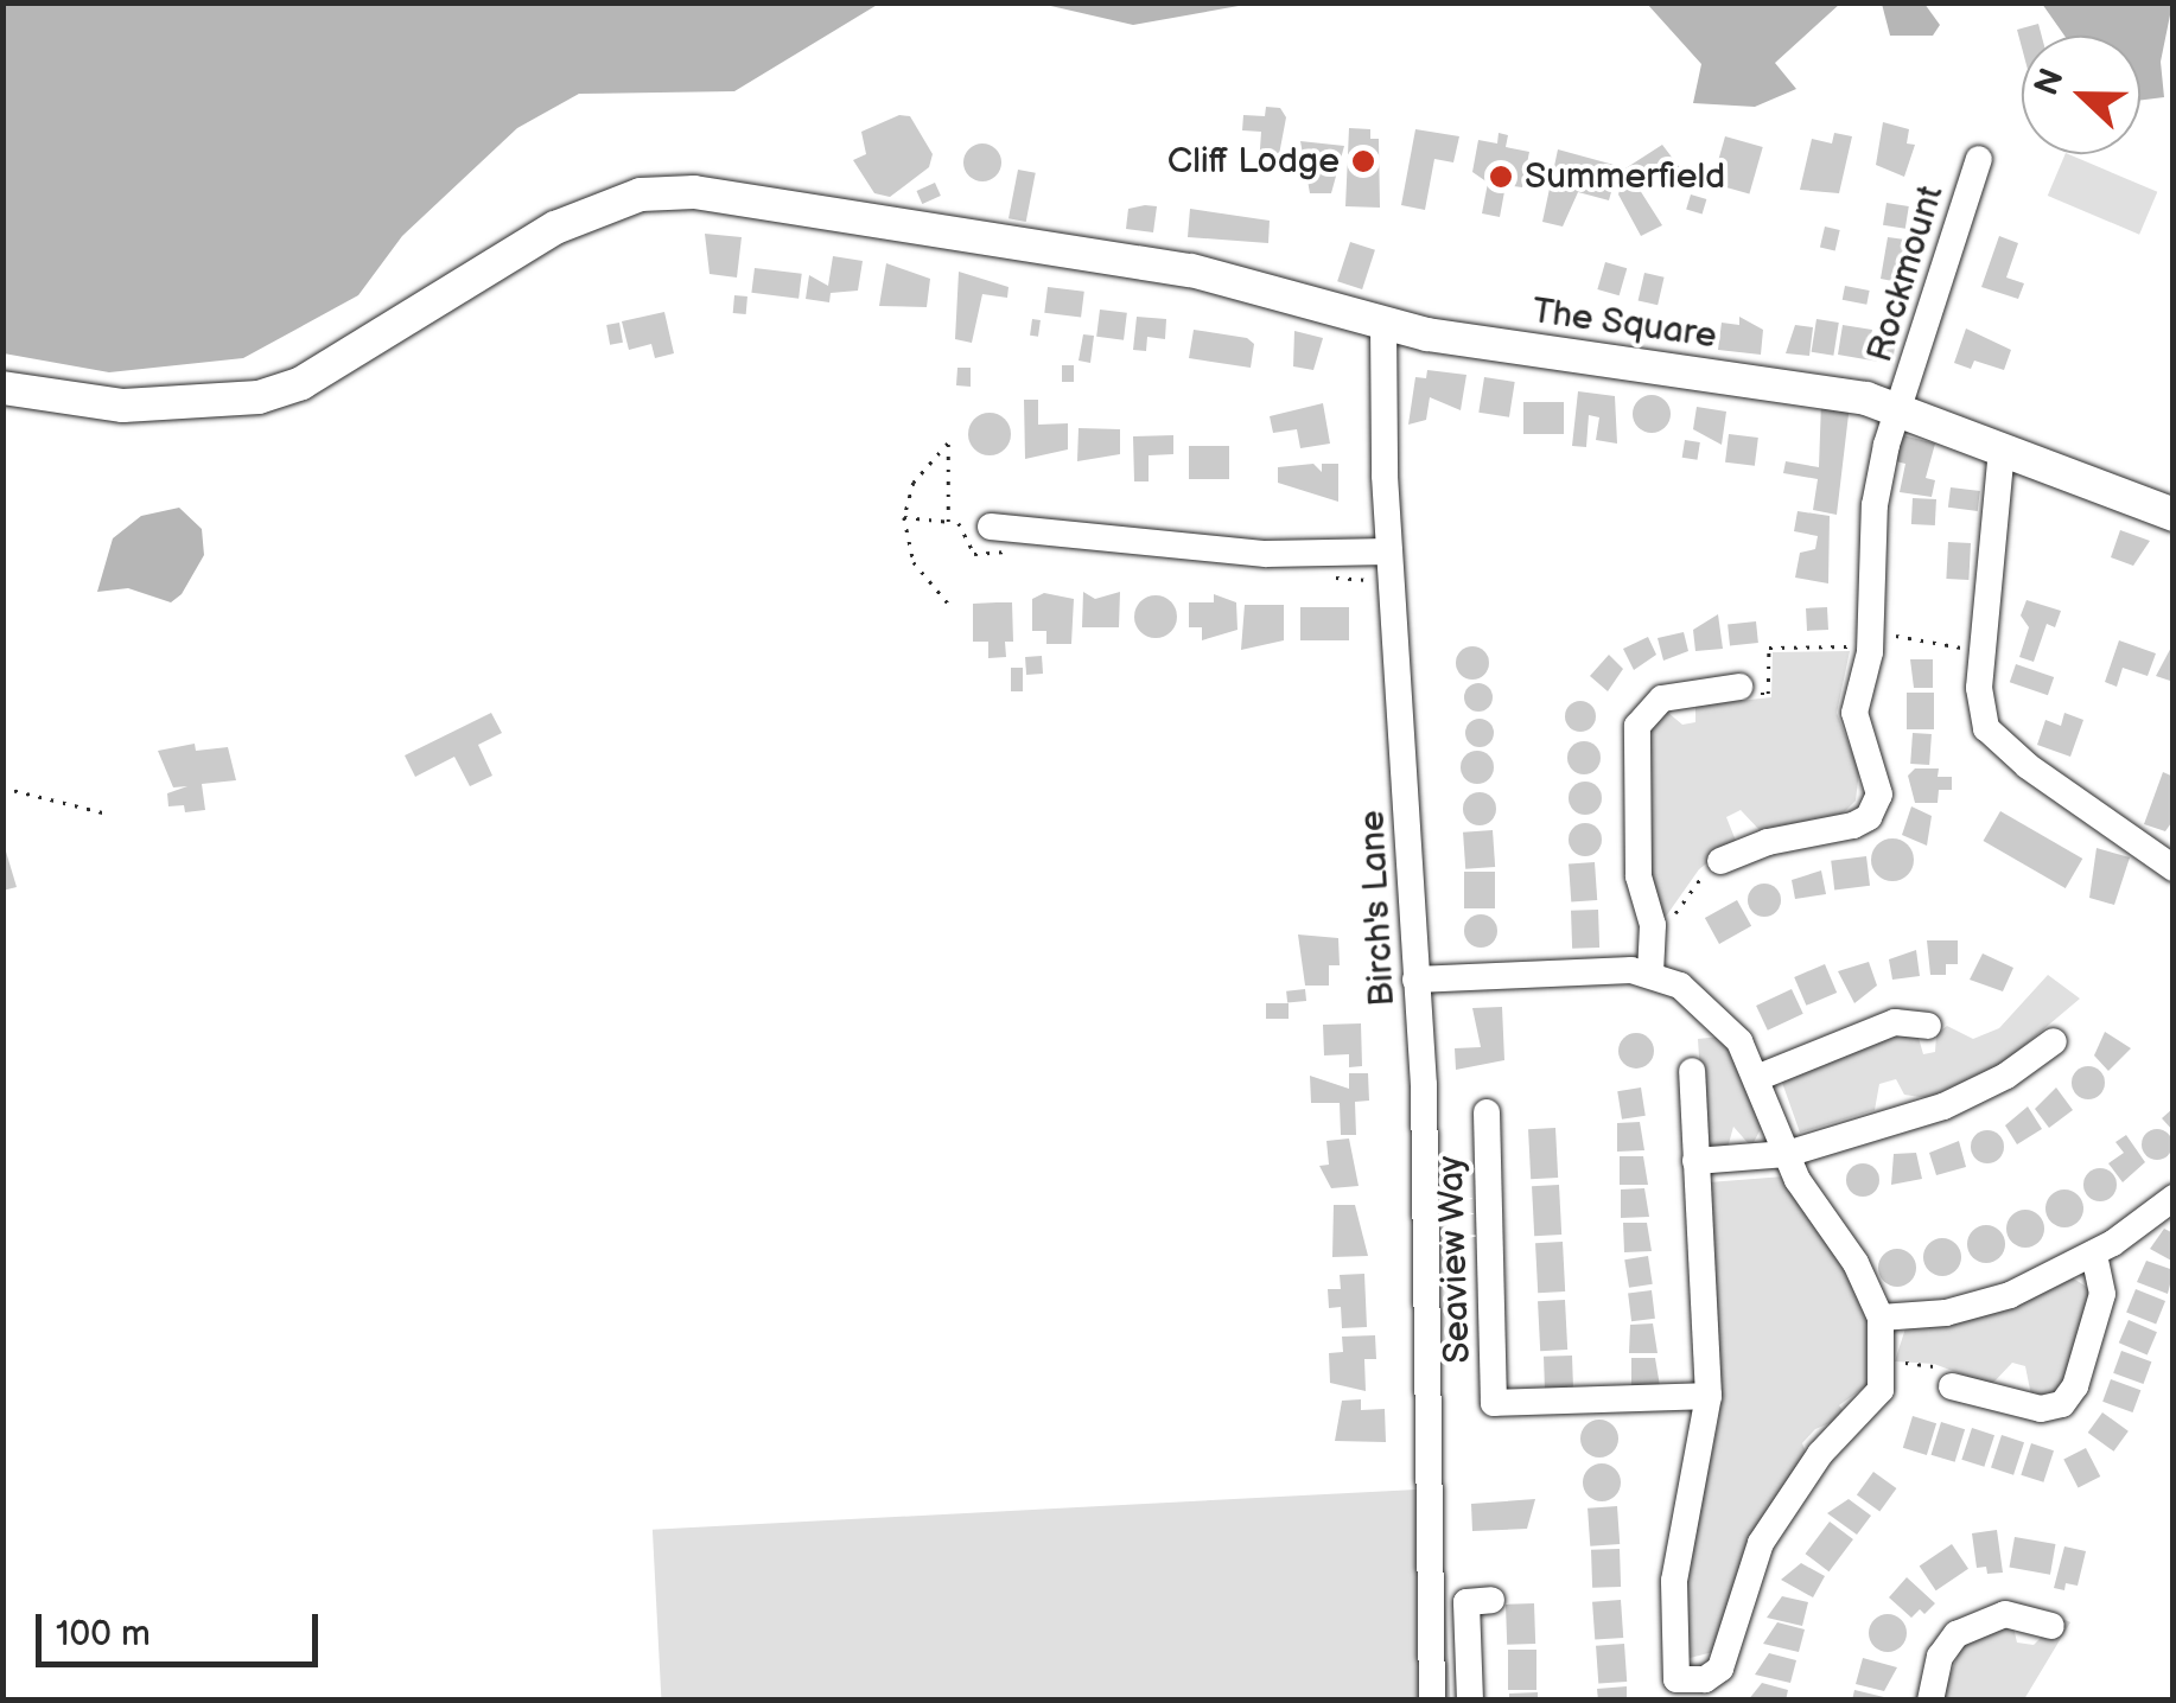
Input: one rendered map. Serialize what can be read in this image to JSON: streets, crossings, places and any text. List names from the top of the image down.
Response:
{
  "streets": {
    "main road": ["The Square"],
    "street": ["Rockmount", "Birch's Lane", "Seaview Way"]
  },
  "crossings": [
    ["Rockmount", "The Square"],
    ["The Square", "Birch's Lane"]
  ],
  "places": ["Cliff Lodge", "Summerfield"],
  "scale_bar": "100 m",
  "north": "left"
}
